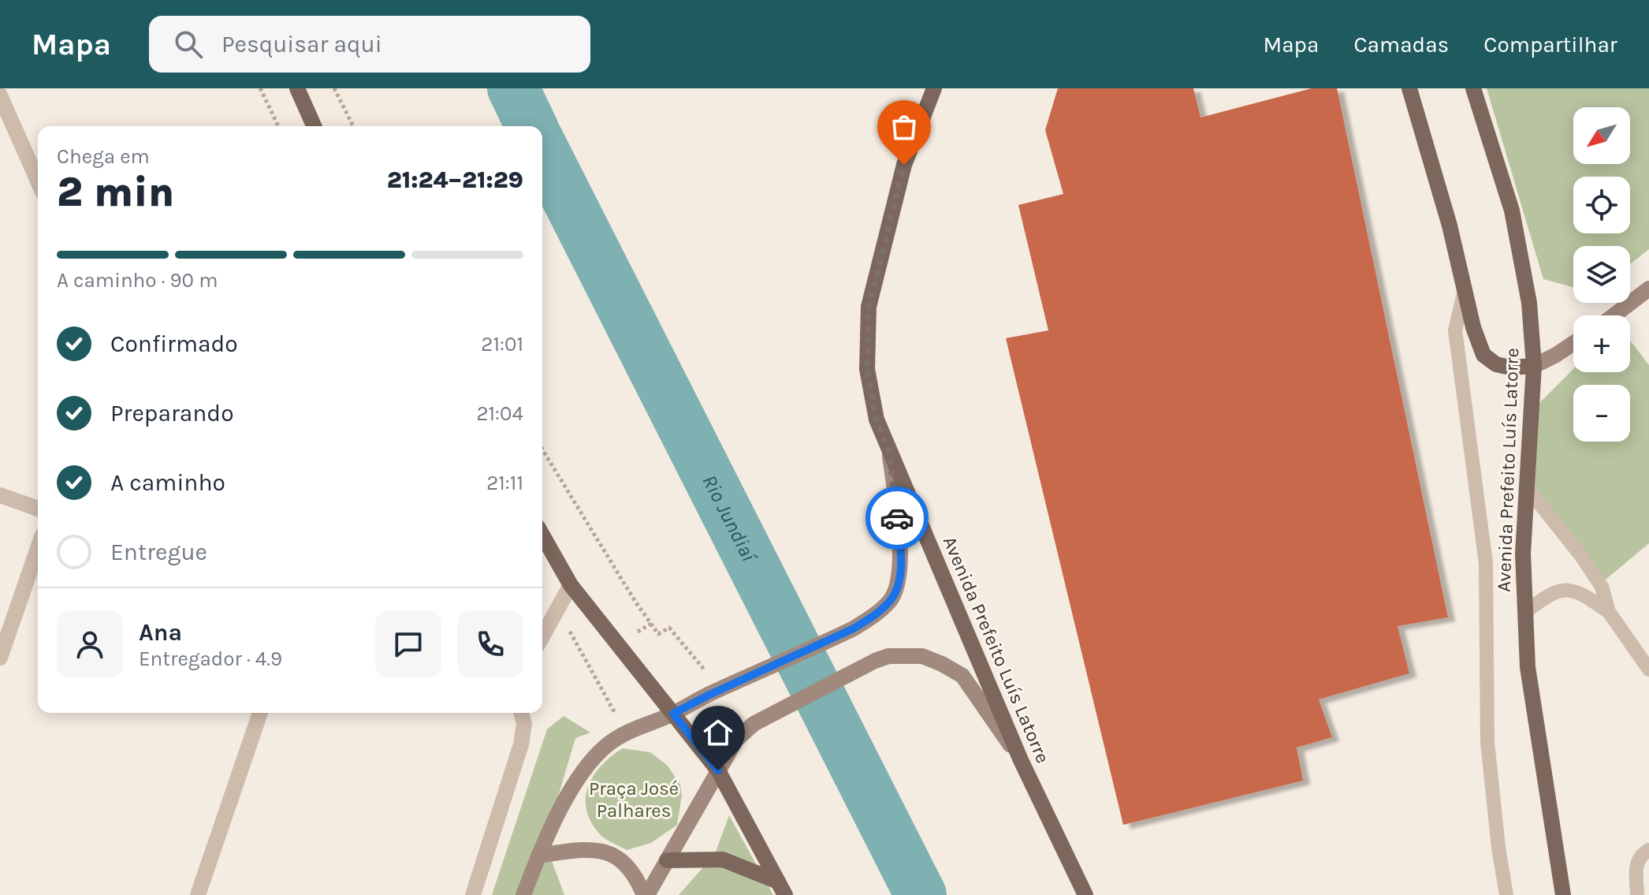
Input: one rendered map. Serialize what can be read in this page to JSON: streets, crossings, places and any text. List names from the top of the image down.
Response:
{
  "streets": {
    "main road": ["Avenida Prefeito Luís Latorre"]
  },
  "water": ["Rio Jundiaí"],
  "parks": ["Praça José Palhares"],
  "north": "bottom left",
  "page": {
    "header": "Mapa",
    "search": "Pesquisar aqui",
    "nav": ["Mapa", "Camadas", "Compartilhar"],
    "map_buttons": ["+", "−"],
    "heading": ["2 min", "Chega em", "21:24–21:29"],
    "panel": ["Ana", "Entregador · 4.9"],
    "bar": "A caminho · 90 m",
    "list": [
      ["Confirmado", "21:01"],
      ["Preparando", "21:04"],
      ["A caminho", "21:11"],
      "Entregue"
    ]
  }
}
